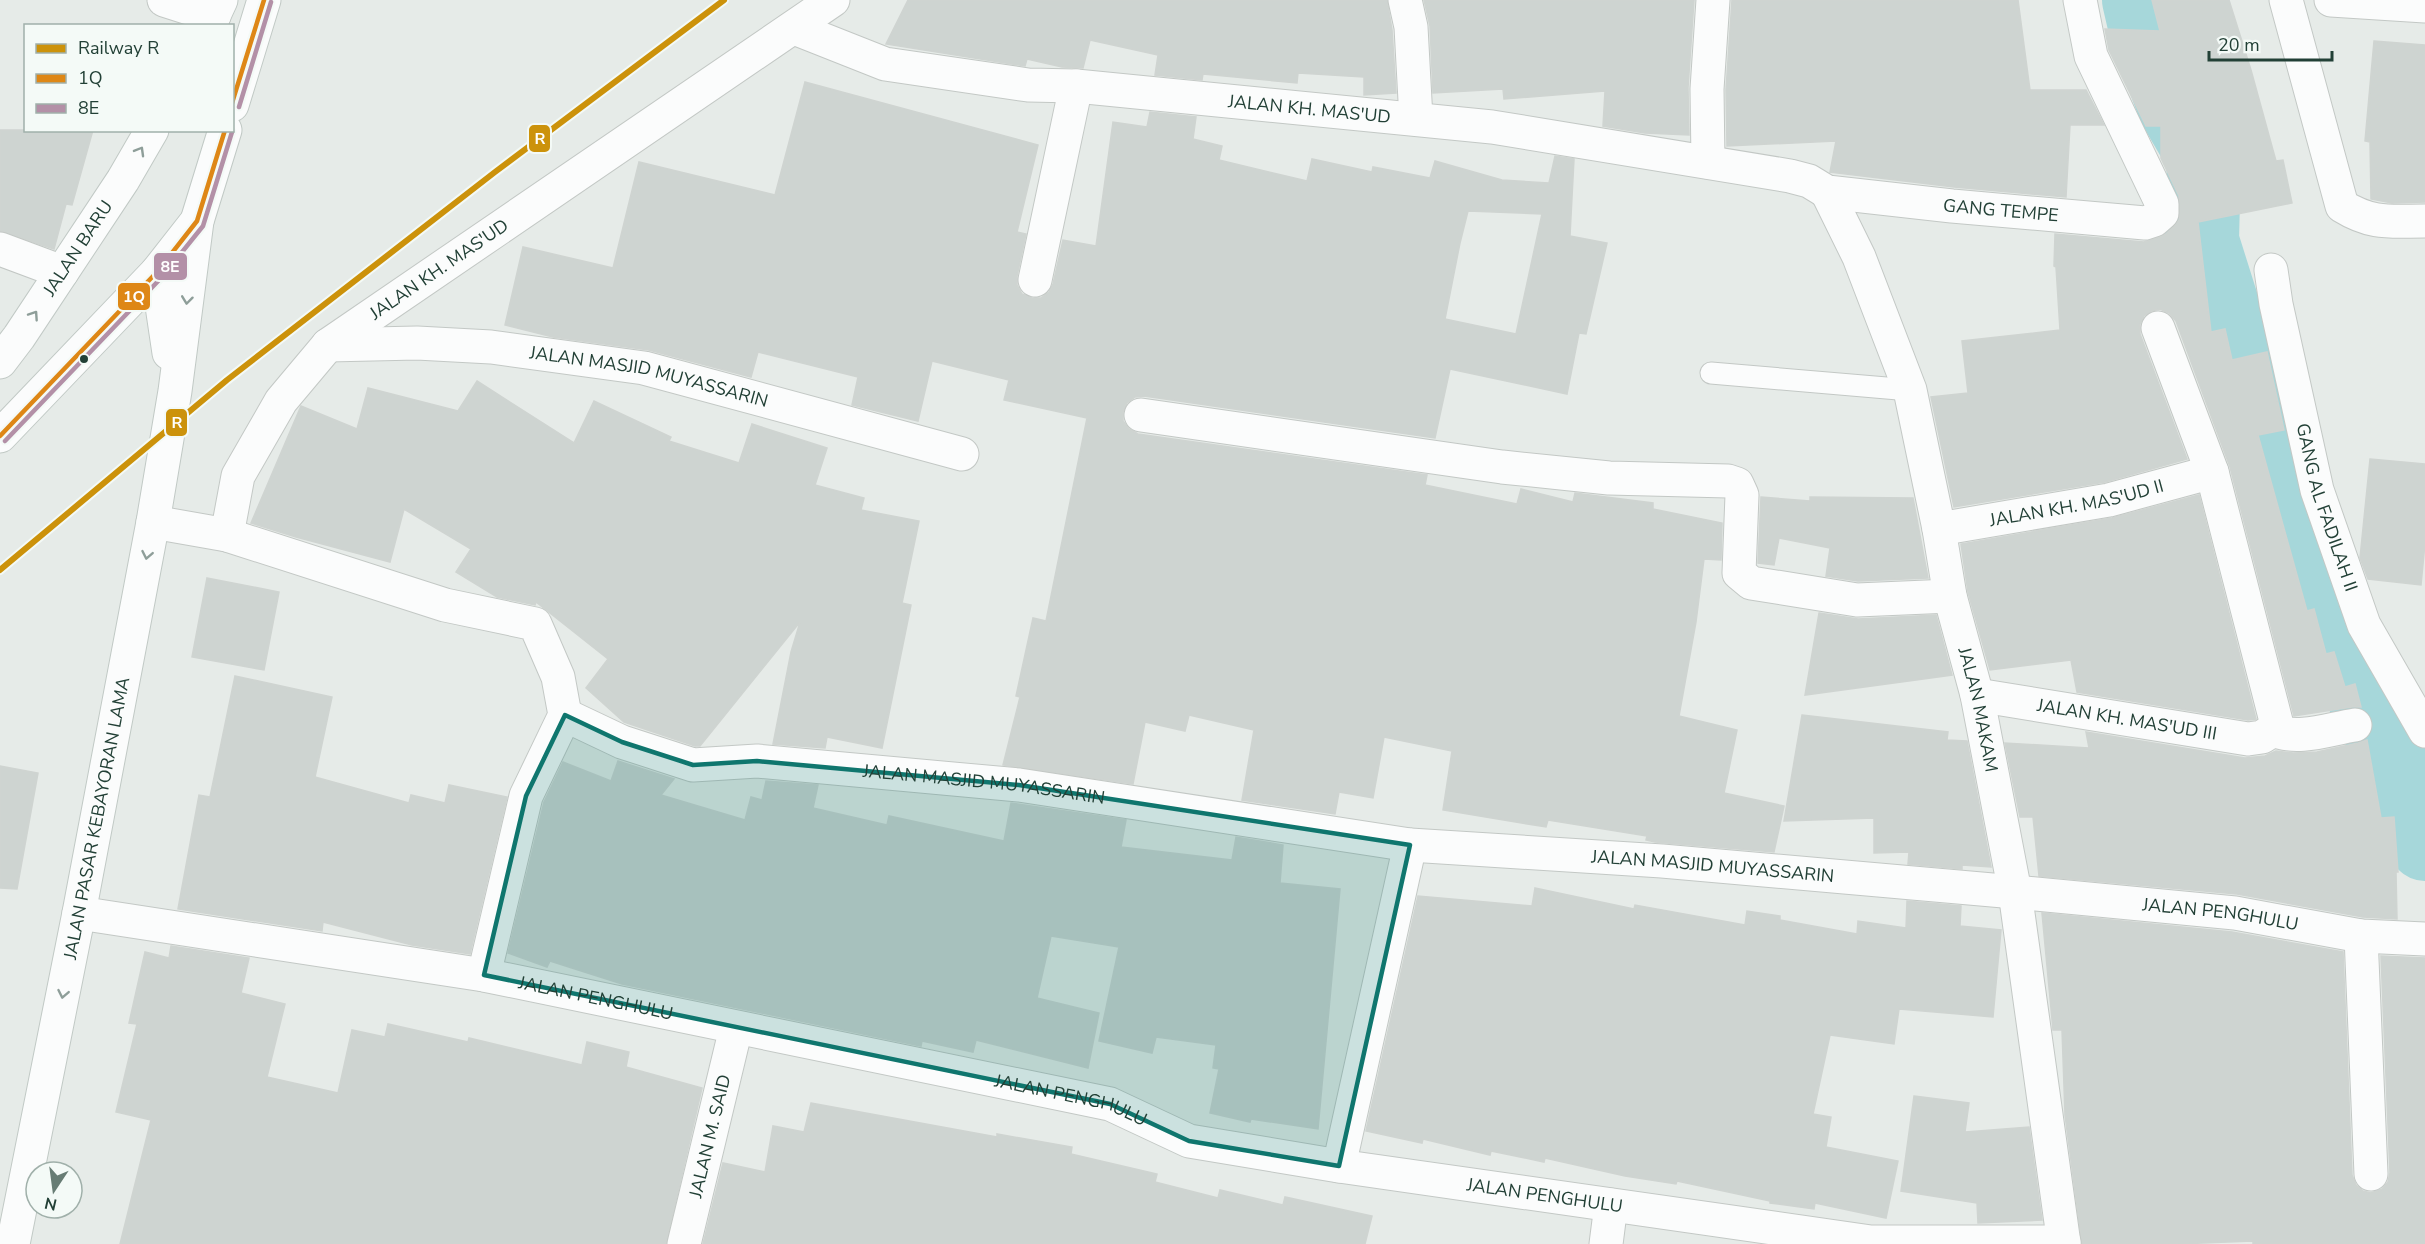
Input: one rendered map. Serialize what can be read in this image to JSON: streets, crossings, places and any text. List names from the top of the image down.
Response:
{
  "streets": {
    "street": [
      "JALAN KH. MAS'UD",
      "GANG TEMPE",
      "JALAN BARU",
      "JALAN MASJID MUYASSARIN",
      "JALAN KH. MAS'UD II",
      "GANG AL FADILAH II",
      "JALAN MAKAM",
      "JALAN KH. MAS'UD III",
      "JALAN PASAR KEBAYORAN LAMA",
      "JALAN PENGHULU",
      "JALAN M. SAID"
    ]
  },
  "crossings": [
    ["JALAN KH. MAS'UD", "GANG TEMPE"],
    ["JALAN KH. MAS'UD", "JALAN MASJID MUYASSARIN"],
    ["JALAN KH. MAS'UD", "JALAN MAKAM"],
    ["GANG TEMPE", "JALAN MAKAM"],
    ["JALAN MASJID MUYASSARIN", "JALAN MAKAM"],
    ["JALAN MASJID MUYASSARIN", "JALAN PENGHULU"],
    ["JALAN KH. MAS'UD II", "JALAN MAKAM"],
    ["JALAN MAKAM", "JALAN KH. MAS'UD III"],
    ["JALAN MAKAM", "JALAN PENGHULU"],
    ["JALAN PASAR KEBAYORAN LAMA", "JALAN PENGHULU"],
    ["JALAN PENGHULU", "JALAN M. SAID"]
  ],
  "one_way": ["JALAN PASAR KEBAYORAN LAMA"],
  "lines": ["rail line R", "transit line 1Q", "transit line 8E"],
  "legend": ["Railway R", "1Q", "8E"],
  "scale_bar": "20 m",
  "north": "bottom"
}
